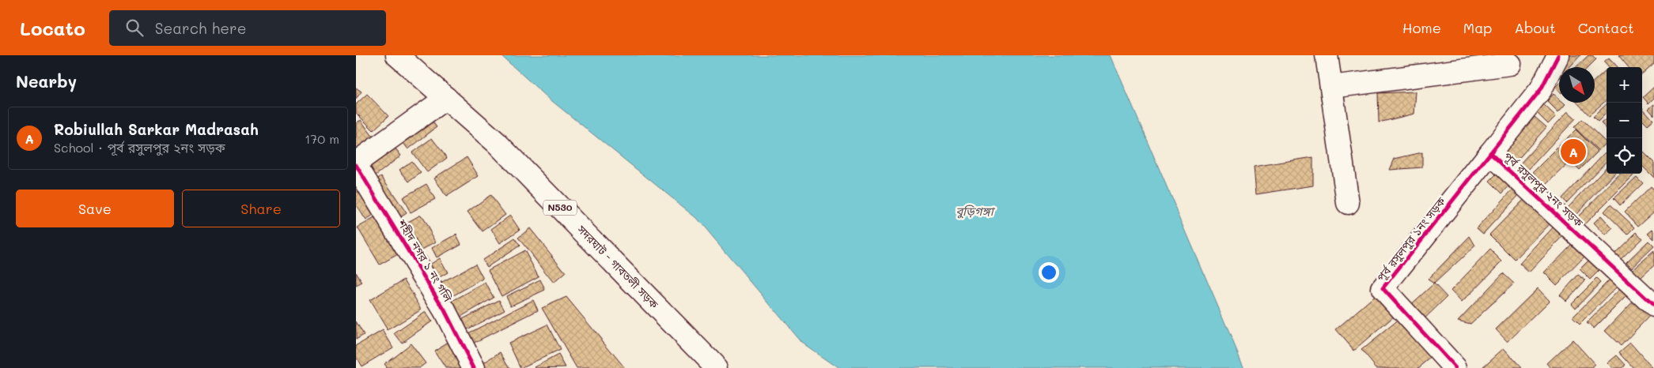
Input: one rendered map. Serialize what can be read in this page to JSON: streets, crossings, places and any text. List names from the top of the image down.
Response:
{
  "streets": {
    "main road": [
      "পূর্ব রসুলপুর ২নং সড়ক",
      "N530",
      "পূর্ব রসুলপুর ১নং সড়ক",
      "শহীদ নগর ১ নং গলি",
      "সদরঘাট - গাবতলী সড়ক"
    ]
  },
  "crossings": [
    ["পূর্ব রসুলপুর ২নং সড়ক", "পূর্ব রসুলপুর ১নং সড়ক"]
  ],
  "water": ["বুড়িগঙ্গা"],
  "north": "bottom right",
  "page": {
    "header": "Locato",
    "search": "Search here",
    "nav": [
      "Home",
      "Map",
      "About",
      "Contact"
    ],
    "heading": "Nearby",
    "map_buttons": ["+", "−"],
    "list": [
      {
        "mark": "A",
        "name": "Robiullah Sarkar Madrasah",
        "note": "School · পূর্ব রসুলপুর ২নং সড়ক",
        "value": "170 m"
      }
    ],
    "pins": "A",
    "buttons": ["Save", "Share"]
  }
}
